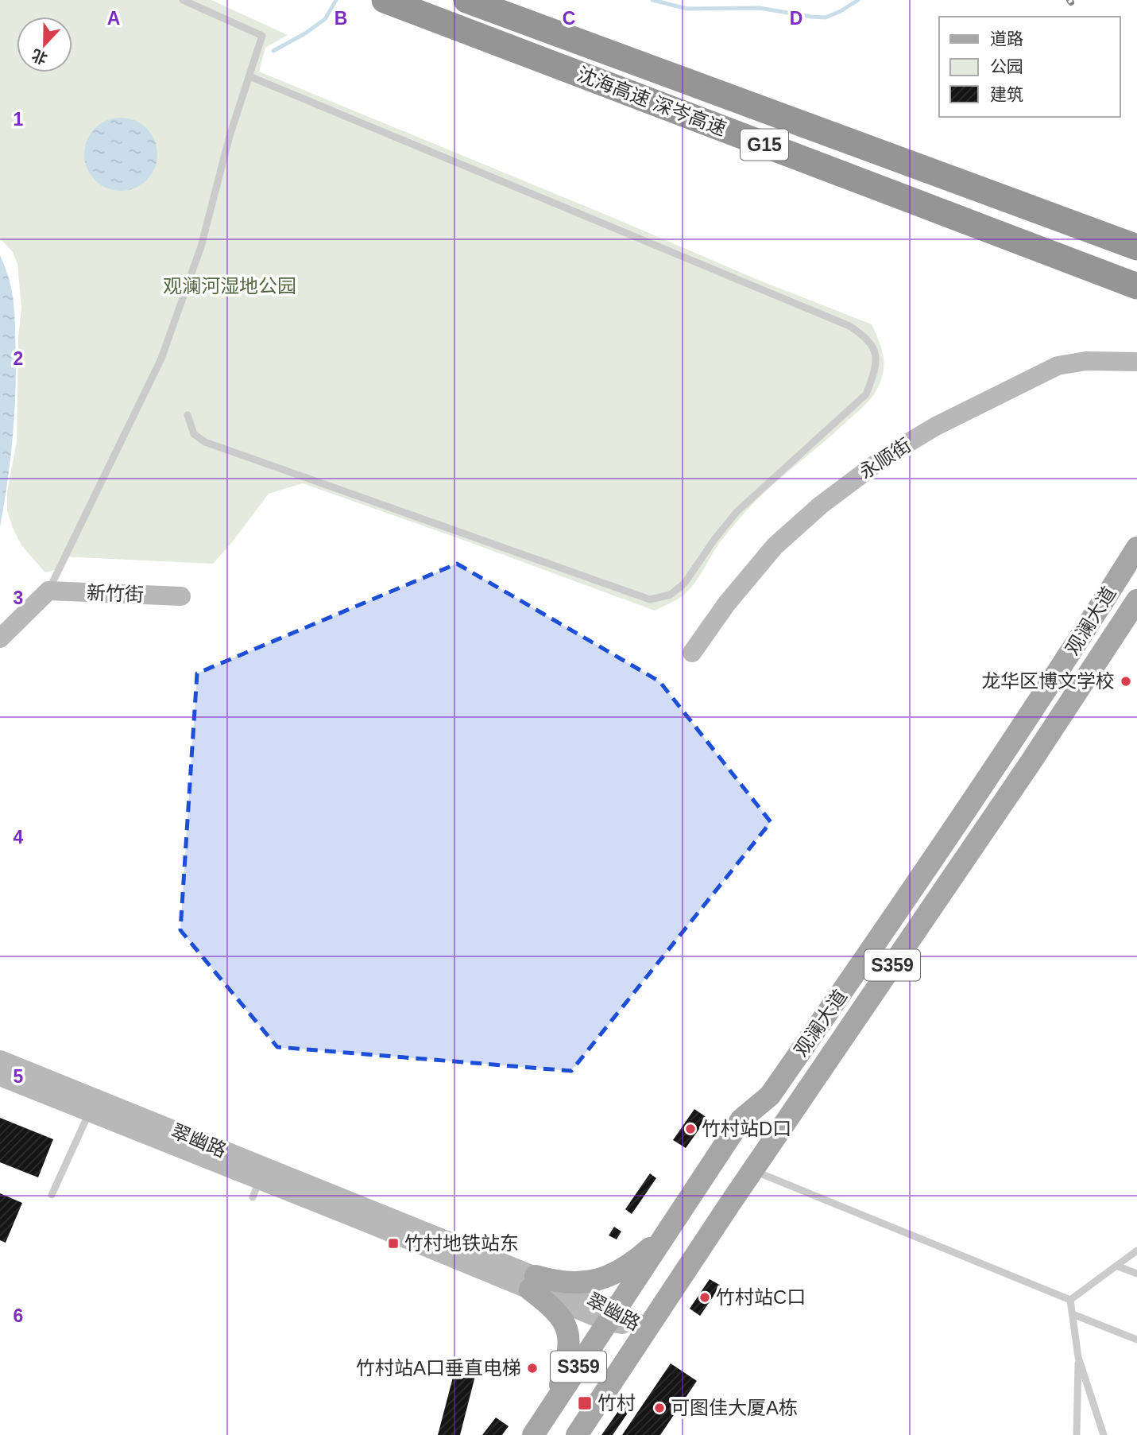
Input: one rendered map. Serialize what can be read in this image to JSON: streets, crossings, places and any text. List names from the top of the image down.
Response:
{
  "streets": {
    "highway": ["沈海高速 深岑高速", "G15"],
    "main road": [
      "永顺街",
      "新竹街",
      "观澜大道",
      "S359",
      "翠幽路"
    ]
  },
  "crossings": [
    ["观澜大道", "翠幽路"]
  ],
  "parks": ["观澜河湿地公园"],
  "places": {
    "other": [
      "龙华区博文学校",
      "竹村站D口",
      "竹村站C口",
      "竹村站A口垂直电梯",
      "可图佳大厦A栋"
    ],
    "transit": ["竹村地铁站东", "竹村"]
  },
  "legend": ["道路", "公园", "建筑"],
  "north": "bottom",
  "grid": {
    "columns": [
      "A",
      "B",
      "C",
      "D"
    ],
    "rows": [
      "1",
      "2",
      "3",
      "4",
      "5",
      "6"
    ]
  }
}
